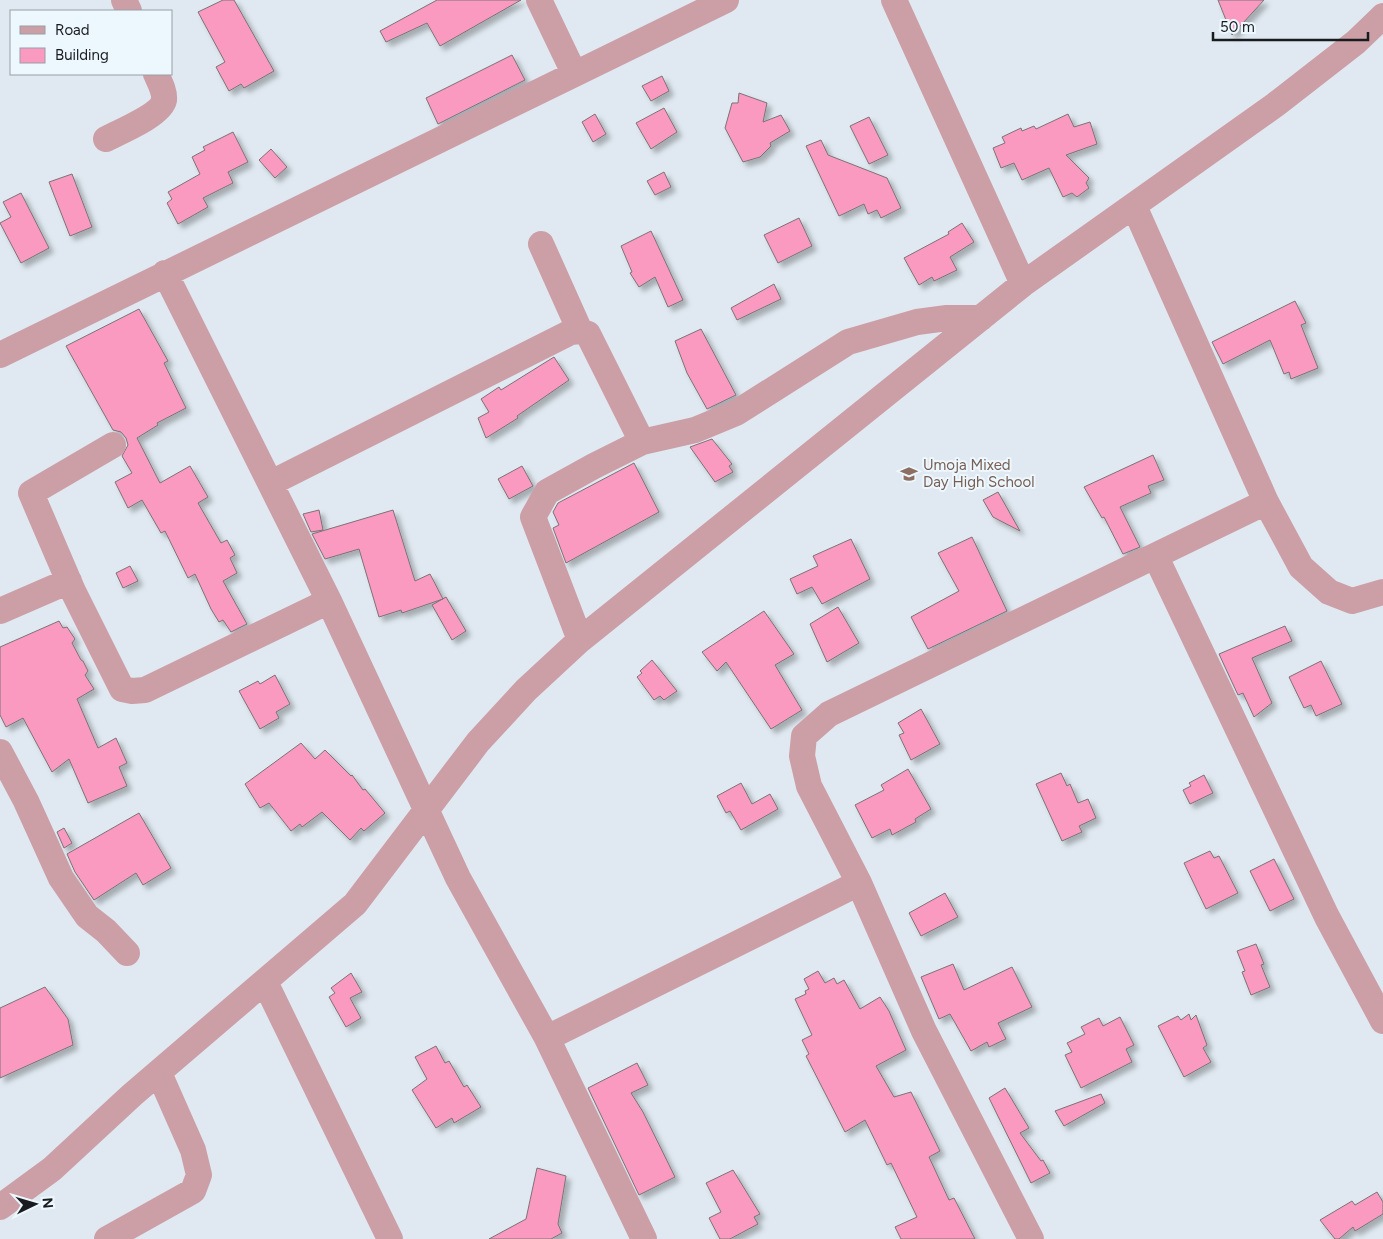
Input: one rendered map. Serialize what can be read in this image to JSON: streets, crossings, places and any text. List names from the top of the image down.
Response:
{
  "places": {
    "school or university": ["Umoja Mixed Day High School"]
  },
  "legend": ["Road", "Building"],
  "scale_bar": "50 m",
  "north": "right"
}
